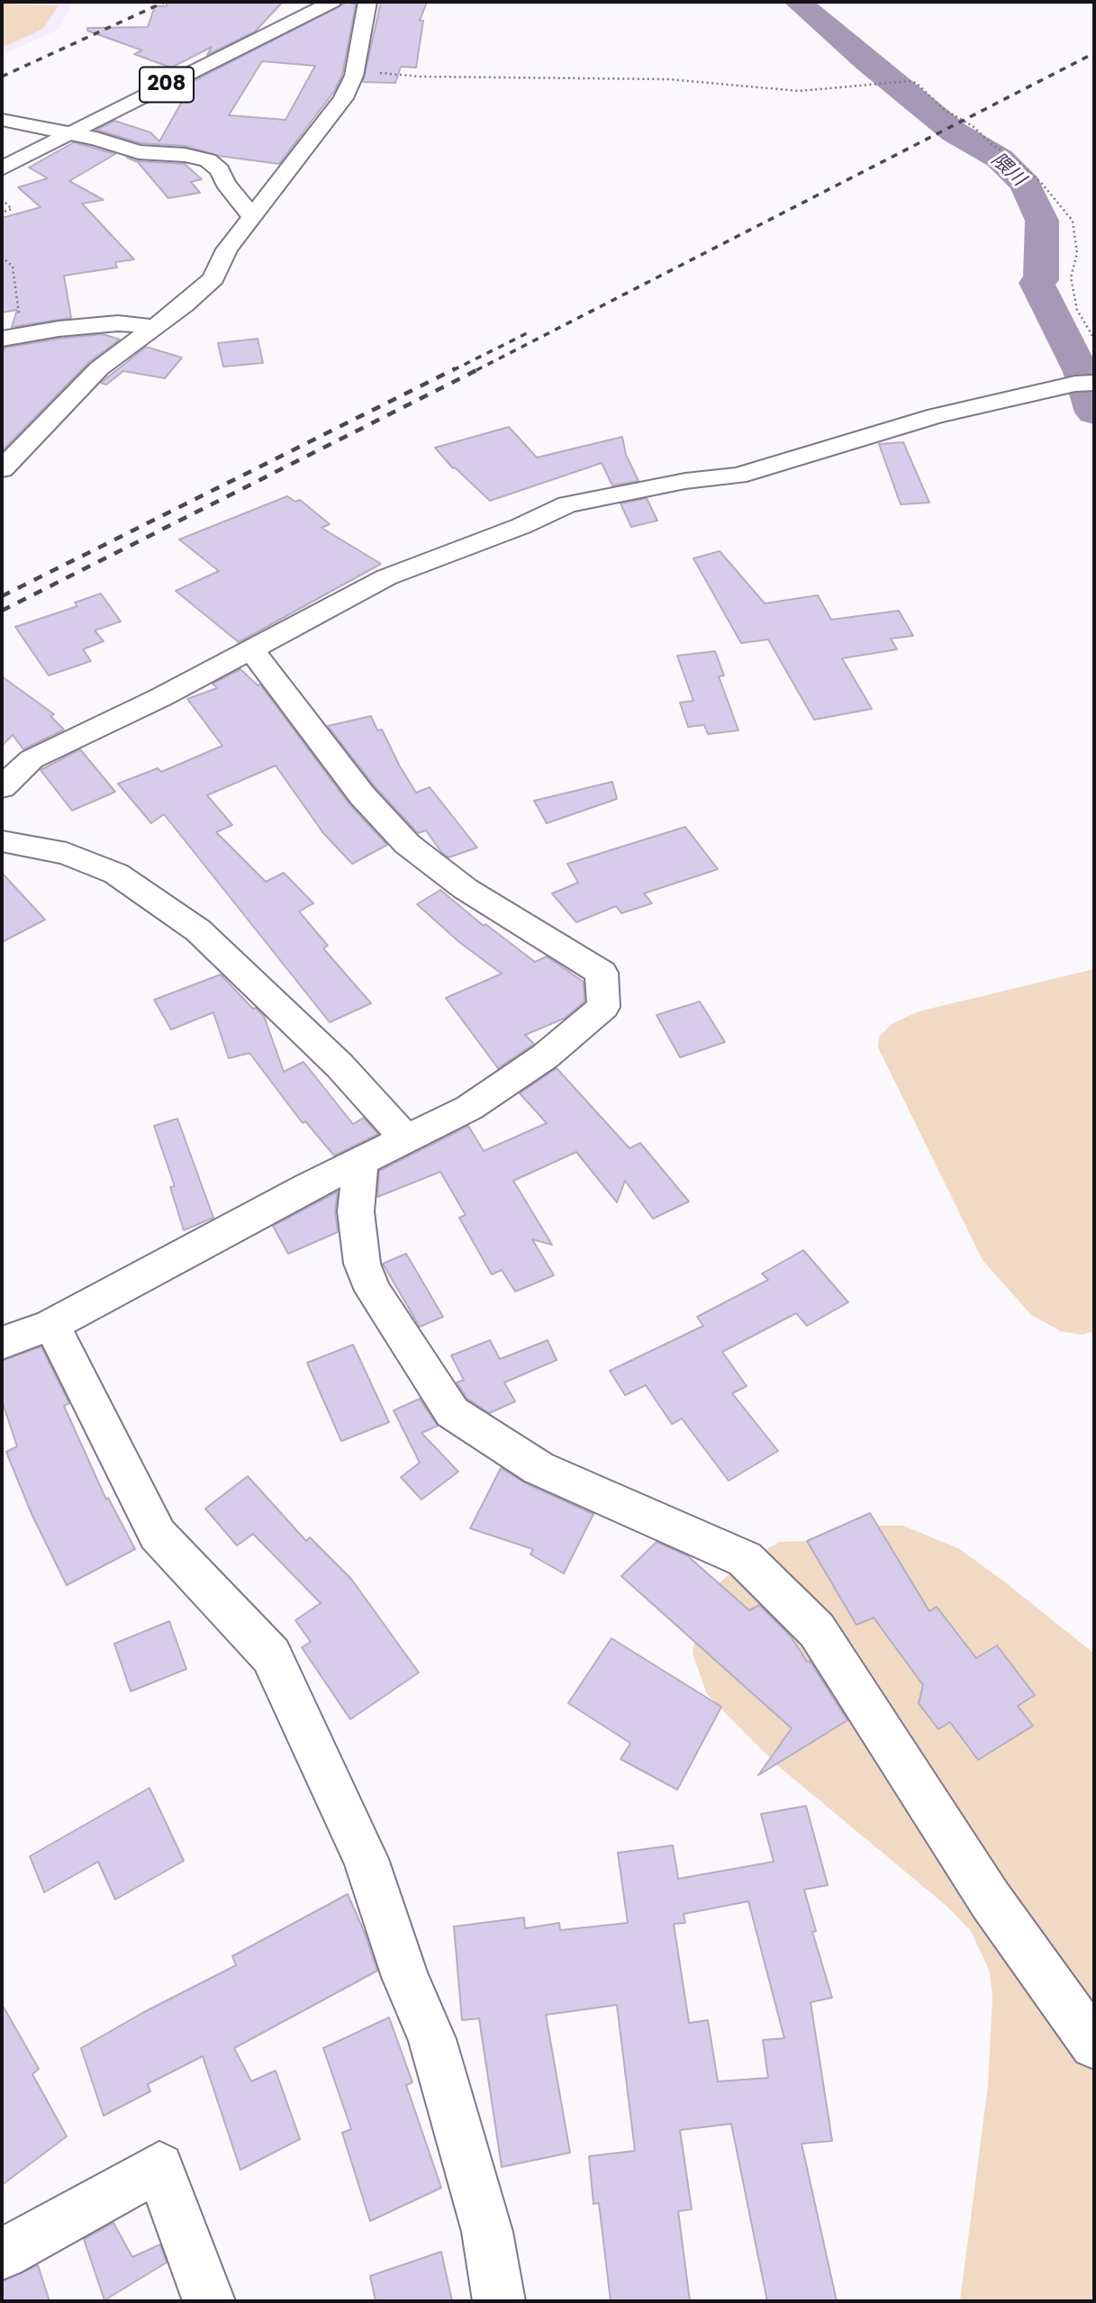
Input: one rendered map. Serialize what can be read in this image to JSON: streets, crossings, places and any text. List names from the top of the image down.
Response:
{
  "streets": {
    "main road": ["208"]
  },
  "water": ["隈川"]
}
